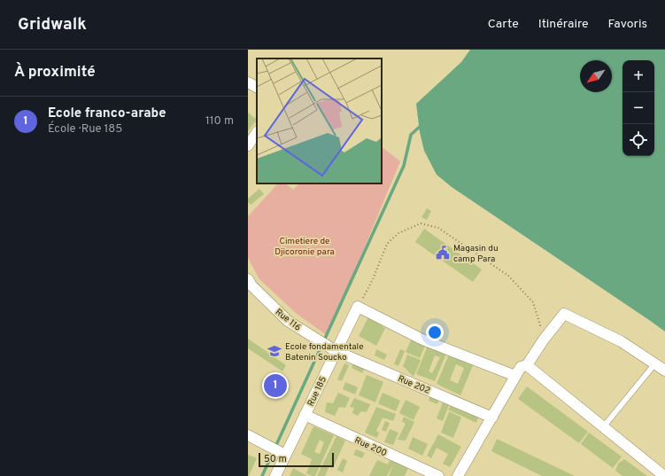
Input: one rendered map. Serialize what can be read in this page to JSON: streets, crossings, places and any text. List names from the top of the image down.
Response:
{
  "streets": {
    "street": [
      "Rue 116",
      "Rue 202",
      "Rue 185",
      "Rue 200"
    ]
  },
  "crossings": [
    ["Rue 116", "Rue 202"],
    ["Rue 116", "Rue 185"],
    ["Rue 202", "Rue 185"],
    ["Rue 185", "Rue 200"]
  ],
  "parks": ["Cimetiere de Djicoronie para"],
  "places": {
    "public building": ["Magasin du camp Para"],
    "school or university": ["Ecole fondamentale Batenin Soucko"]
  },
  "scale_bar": "50 m",
  "north": "bottom left",
  "page": {
    "header": "Gridwalk",
    "nav": ["Carte", "Itinéraire", "Favoris"],
    "heading": "À proximité",
    "map_buttons": ["+", "−"],
    "list": [
      {
        "mark": "1",
        "name": "Ecole franco-arabe",
        "note": "École · Rue 185",
        "value": "110 m"
      }
    ],
    "pins": "1",
    "scale": "50 m"
  }
}
